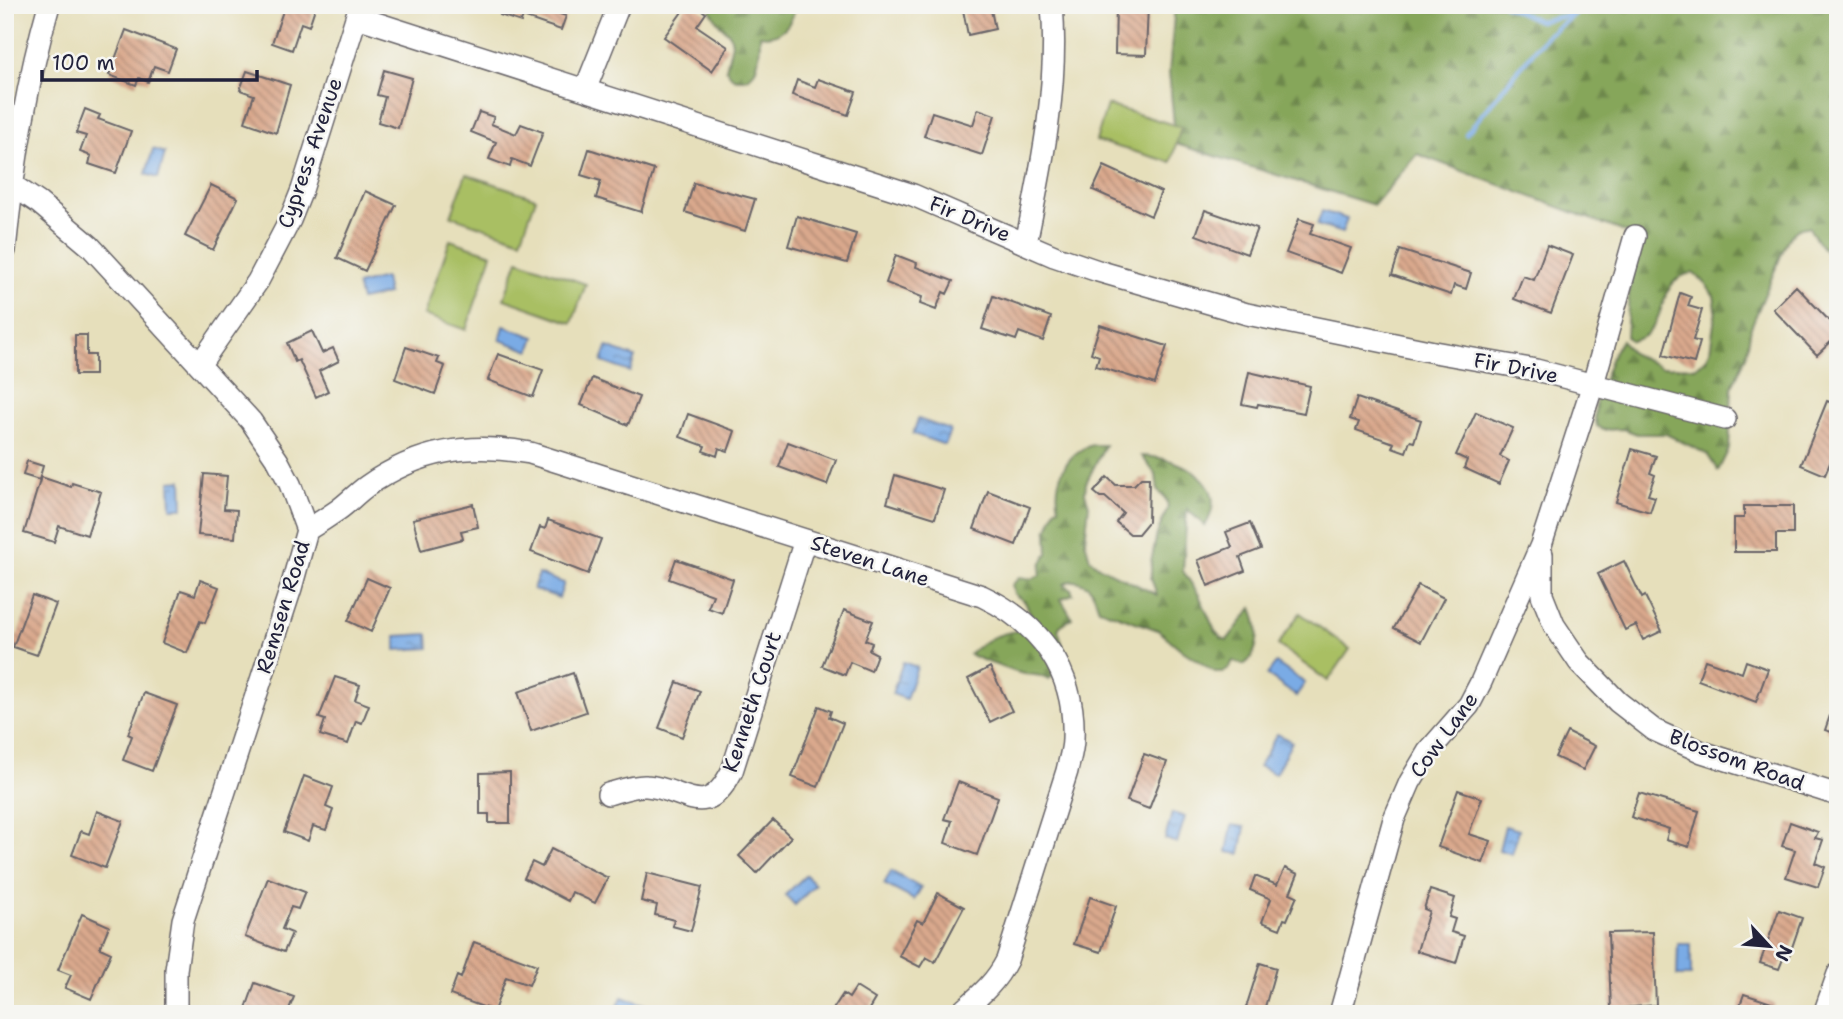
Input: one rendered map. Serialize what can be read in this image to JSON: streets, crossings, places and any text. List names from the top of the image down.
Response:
{
  "streets": {
    "street": [
      "Cypress Avenue",
      "Fir Drive",
      "Steven Lane",
      "Remsen Road",
      "Kenneth Court",
      "Cow Lane",
      "Blossom Road"
    ]
  },
  "crossings": [
    ["Cypress Avenue", "Fir Drive"],
    ["Cypress Avenue", "Remsen Road"],
    ["Fir Drive", "Cow Lane"],
    ["Steven Lane", "Remsen Road"],
    ["Steven Lane", "Kenneth Court"],
    ["Cow Lane", "Blossom Road"]
  ],
  "scale_bar": "100 m",
  "north": "bottom right"
}
